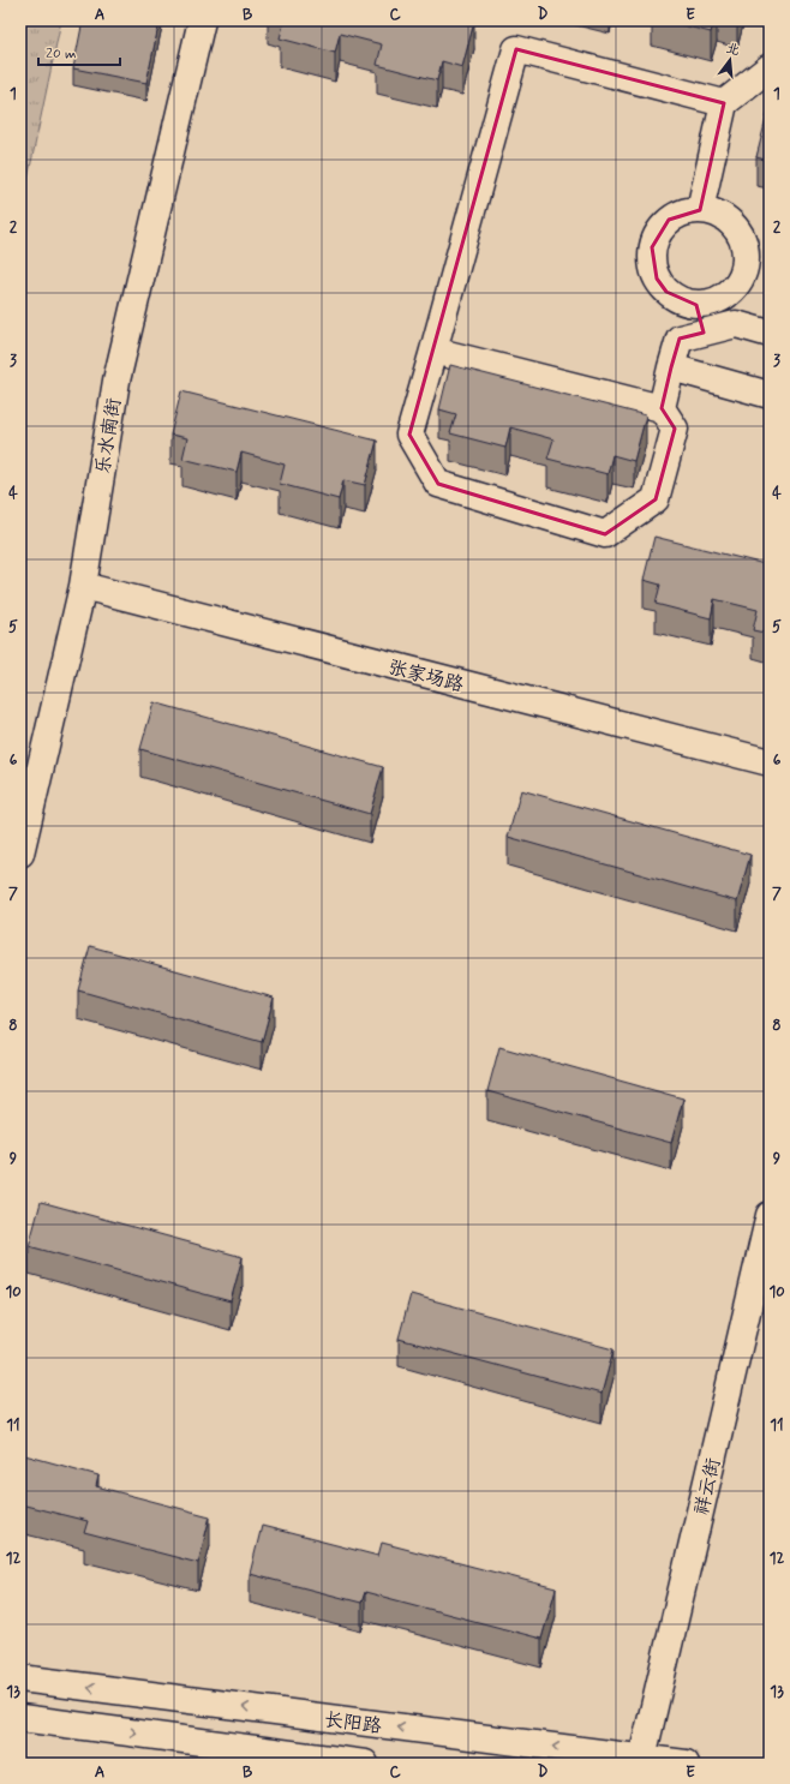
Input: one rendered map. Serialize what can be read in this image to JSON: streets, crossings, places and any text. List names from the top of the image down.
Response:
{
  "streets": {
    "street": [
      "乐水南街",
      "张家场路",
      "祥云街",
      "长阳路"
    ]
  },
  "crossings": [
    ["乐水南街", "张家场路"],
    ["祥云街", "长阳路"]
  ],
  "scale_bar": "20 m",
  "north": "top",
  "grid": {
    "columns": [
      "A",
      "B",
      "C",
      "D",
      "E"
    ],
    "rows": [
      "1",
      "2",
      "3",
      "4",
      "5",
      "6",
      "7",
      "8",
      "9",
      "10",
      "11",
      "12",
      "13"
    ]
  }
}
